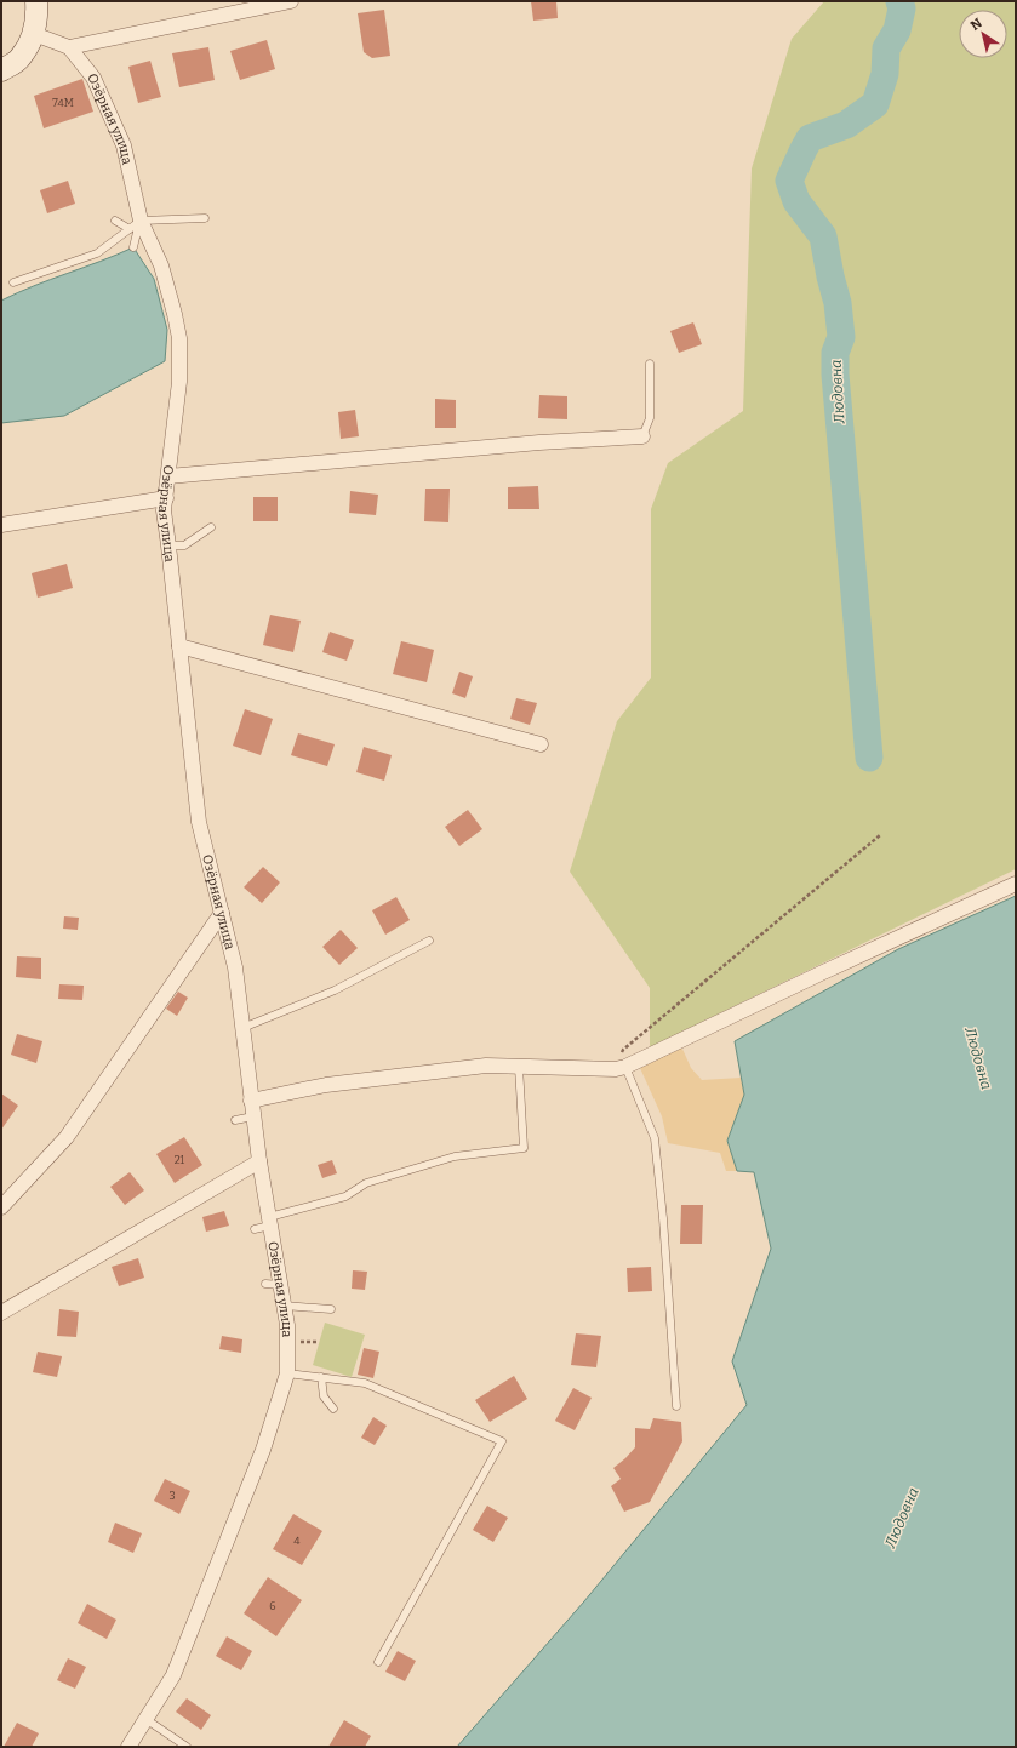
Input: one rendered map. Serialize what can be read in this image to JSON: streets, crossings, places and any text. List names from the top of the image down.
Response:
{
  "streets": {
    "street": ["Озёрная улица"]
  },
  "water": ["Людовна"],
  "house_numbers": [
    "74М",
    "21",
    "3",
    "4",
    "6"
  ],
  "north": "top left"
}
